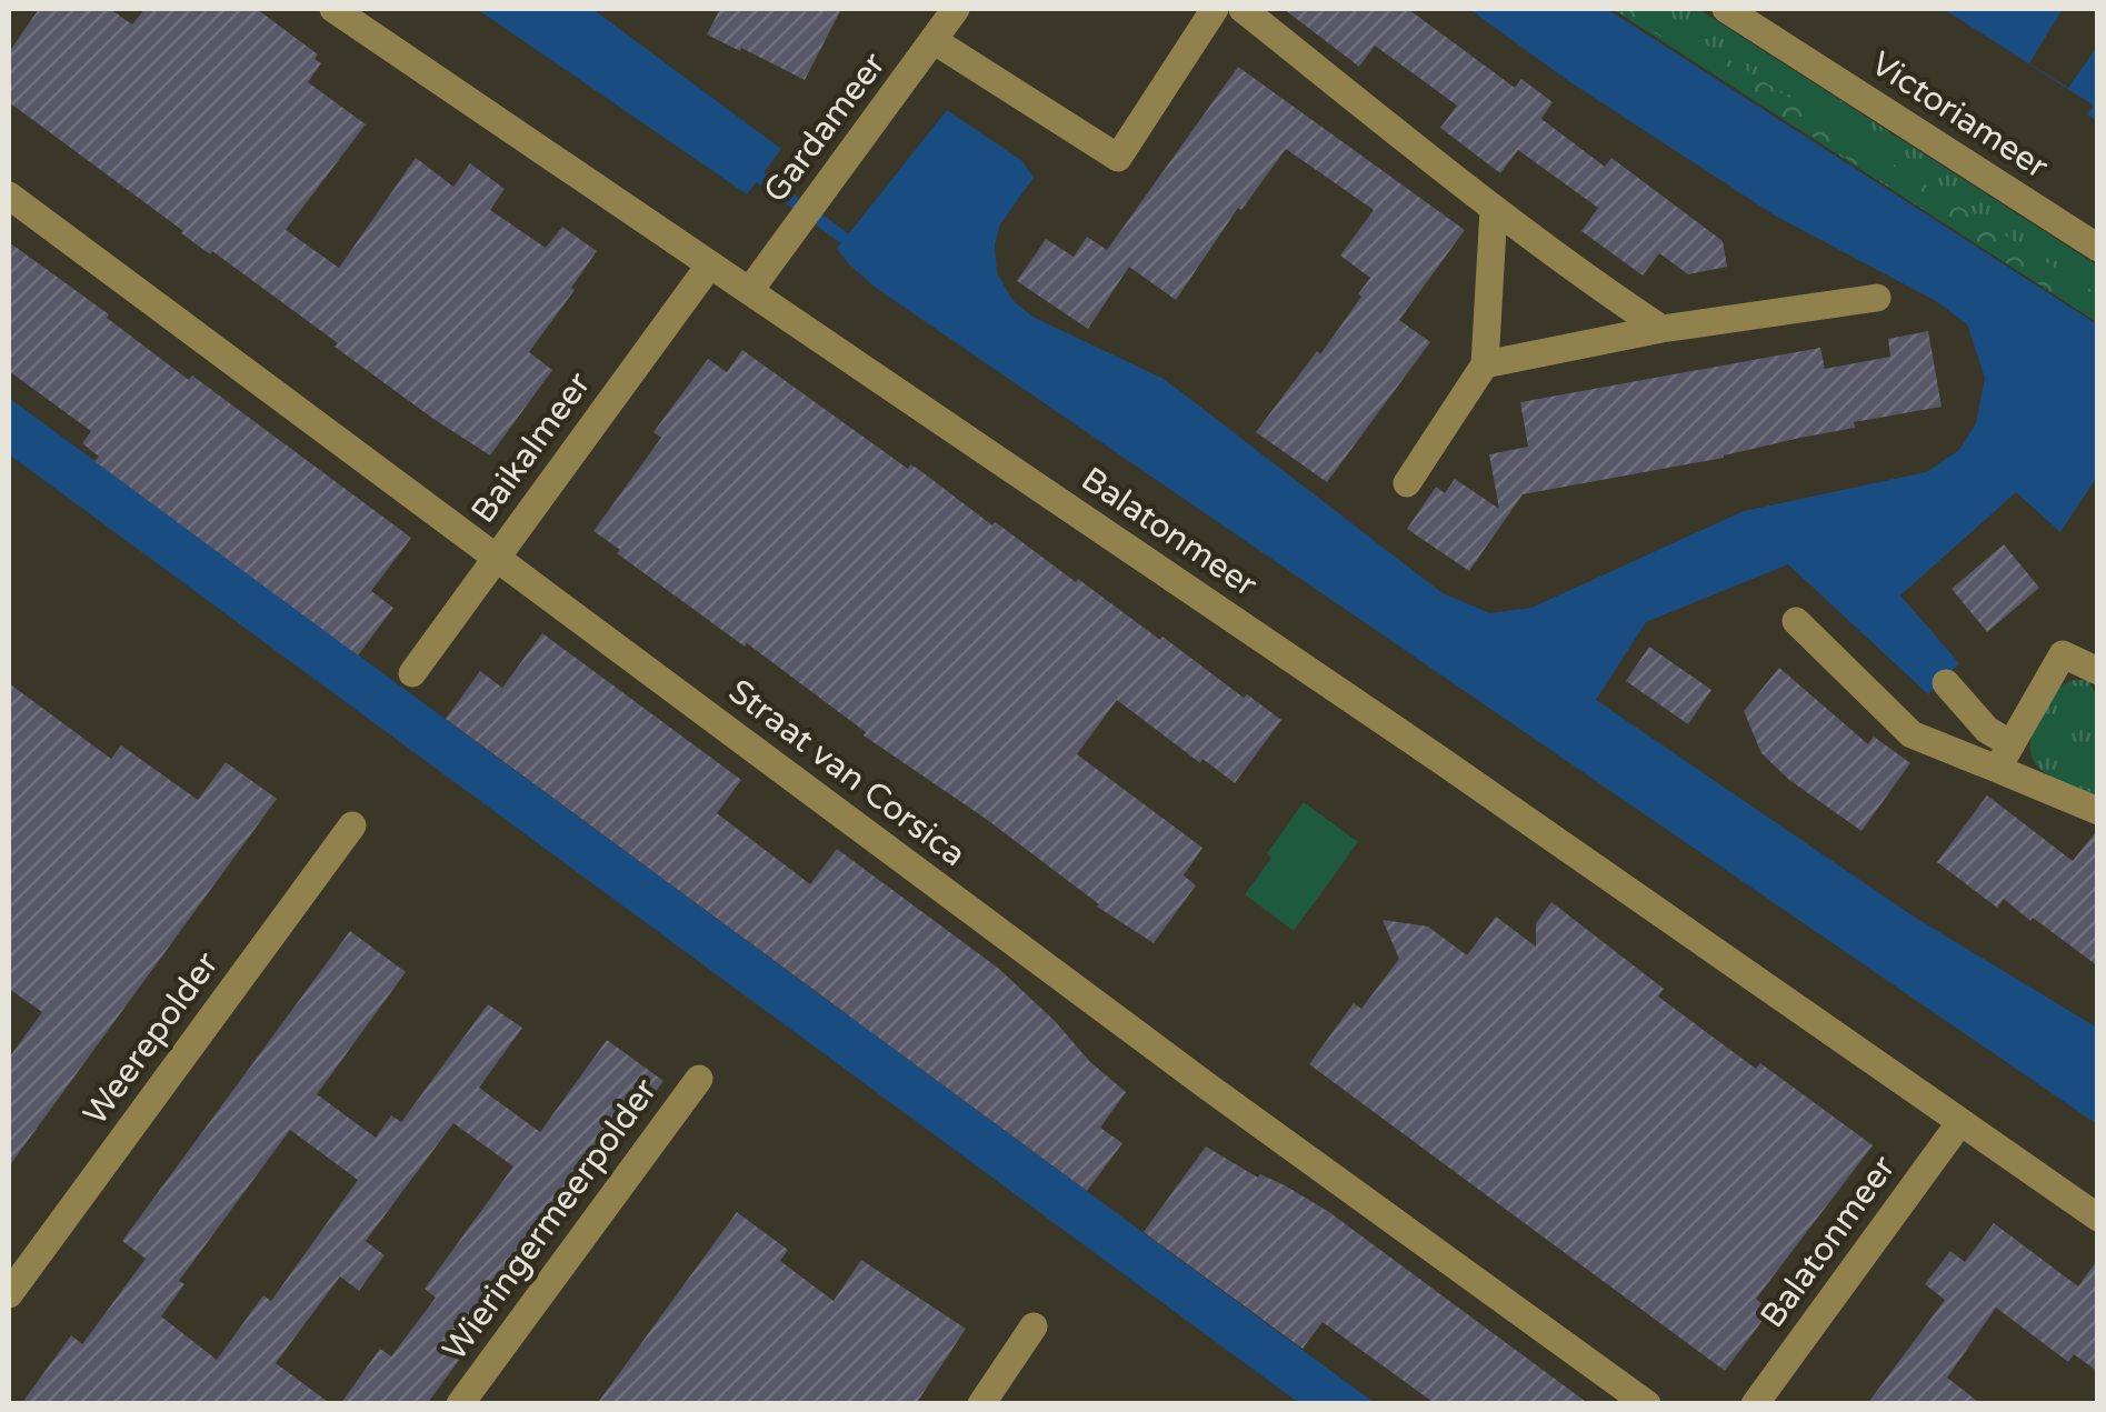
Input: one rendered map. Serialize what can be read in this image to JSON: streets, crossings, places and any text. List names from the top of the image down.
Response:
{
  "streets": {
    "street": [
      "Victoriameer",
      "Gardameer",
      "Baikalmeer",
      "Balatonmeer",
      "Straat van Corsica",
      "Weerepolder",
      "Wieringermeerpolder"
    ]
  },
  "crossings": [
    ["Gardameer", "Balatonmeer"],
    ["Baikalmeer", "Balatonmeer"],
    ["Baikalmeer", "Straat van Corsica"]
  ]
}
